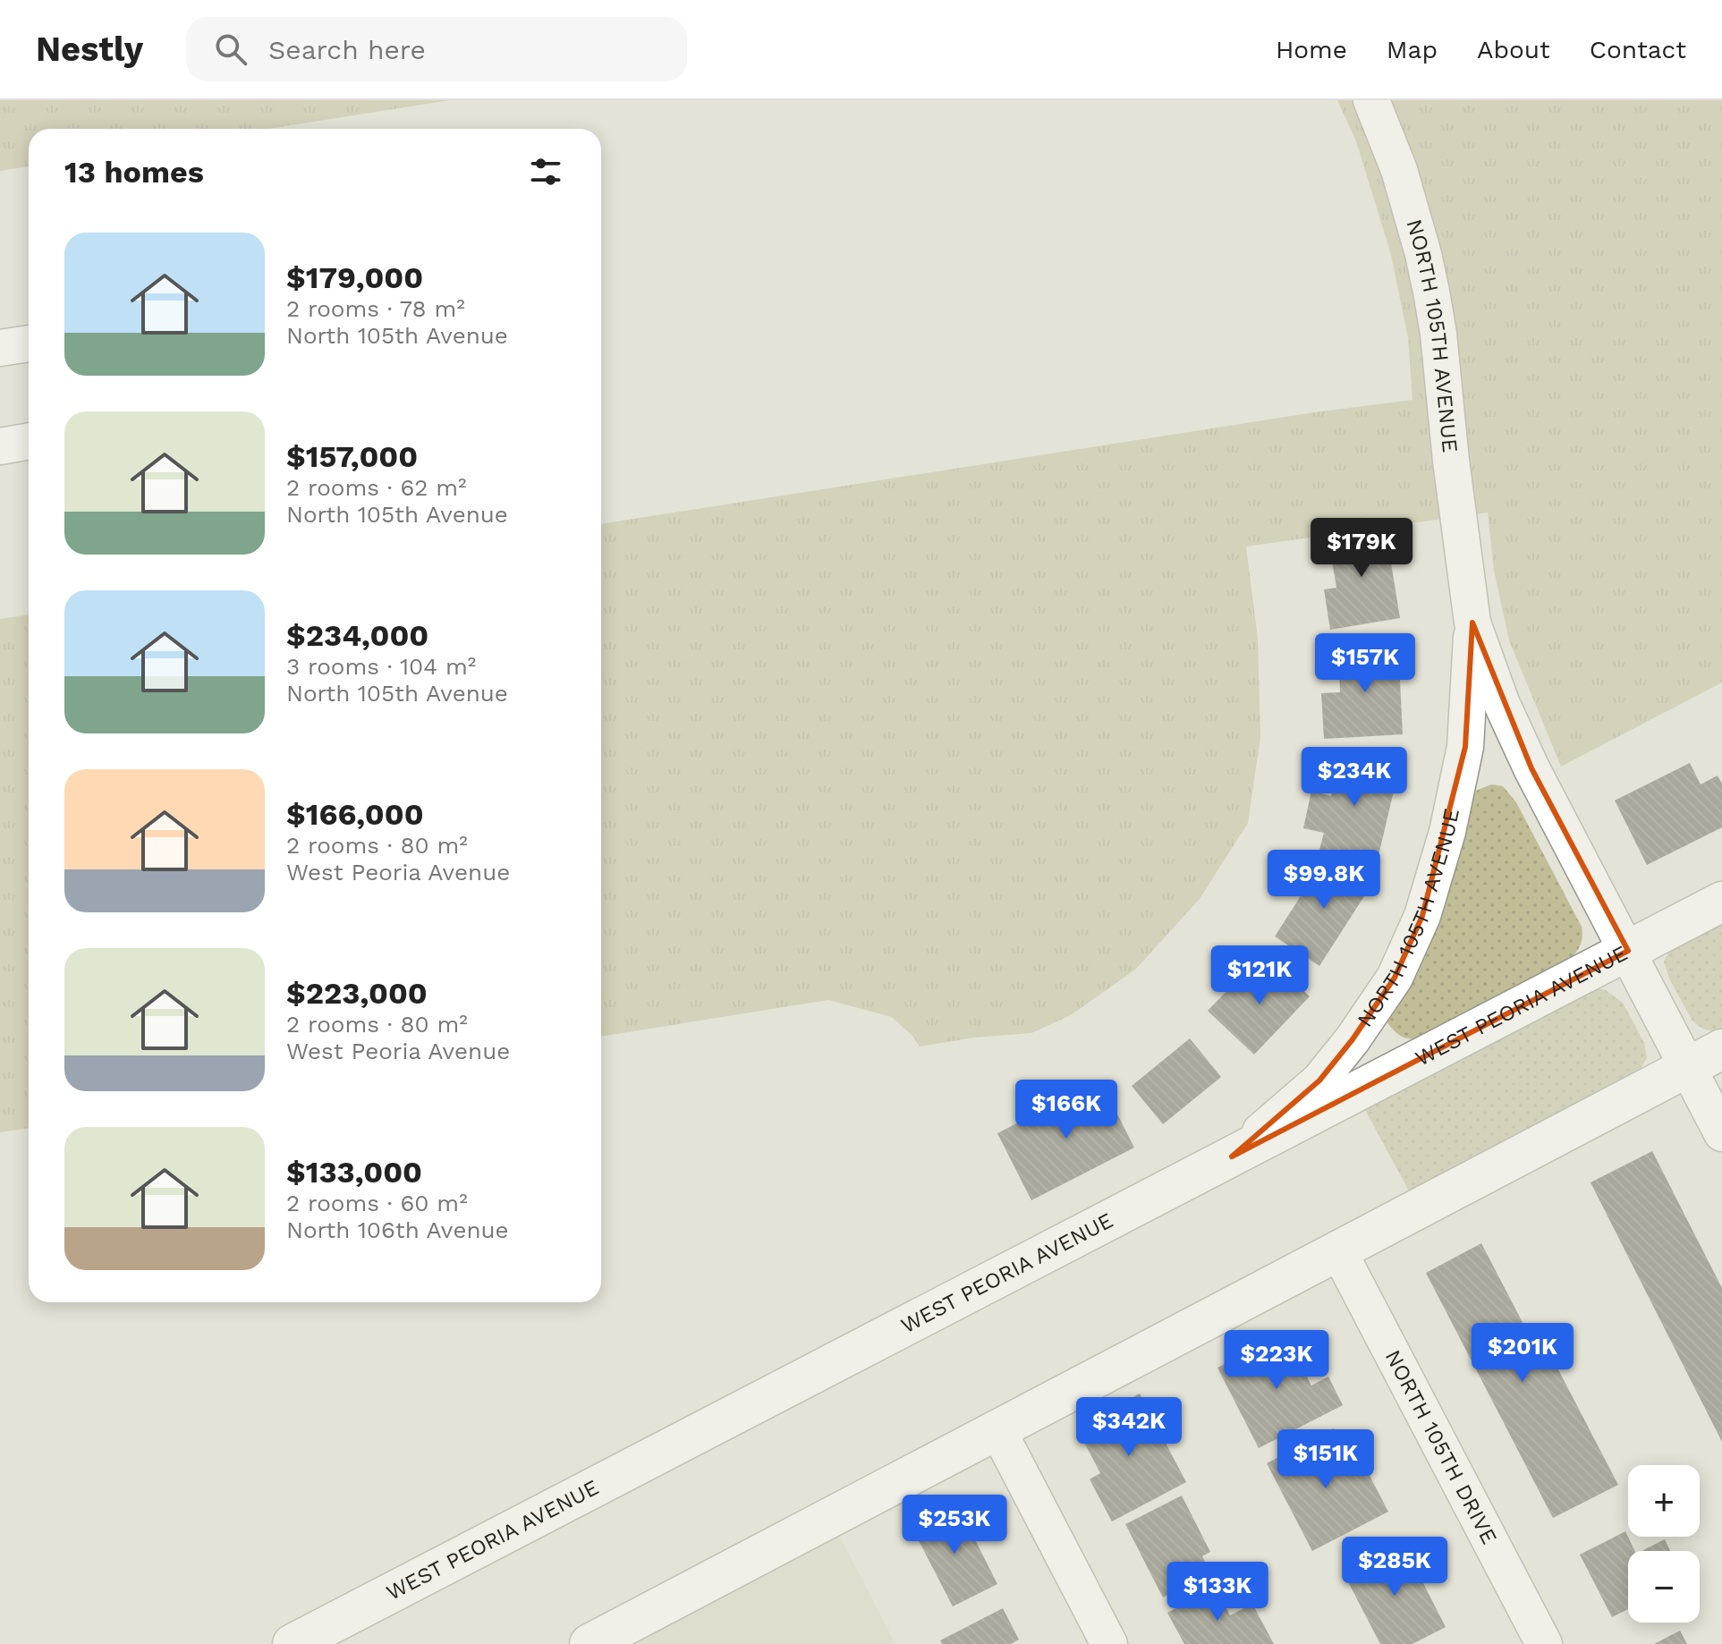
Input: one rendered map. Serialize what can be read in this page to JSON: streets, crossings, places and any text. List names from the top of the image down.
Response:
{
  "streets": {
    "street": ["NORTH 105TH AVENUE", "WEST PEORIA AVENUE", "NORTH 105TH DRIVE"]
  },
  "crossings": [
    ["NORTH 105TH AVENUE", "WEST PEORIA AVENUE"]
  ],
  "page": {
    "header": "Nestly",
    "search": "Search here",
    "nav": [
      "Home",
      "Map",
      "About",
      "Contact"
    ],
    "heading": "13 homes",
    "list": [
      {
        "name": "$179,000",
        "note": "2 rooms · 78 m² · North 105th Avenue"
      },
      {
        "name": "$157,000",
        "note": "2 rooms · 62 m² · North 105th Avenue"
      },
      {
        "name": "$234,000",
        "note": "3 rooms · 104 m² · North 105th Avenue"
      },
      {
        "name": "$166,000",
        "note": "2 rooms · 80 m² · West Peoria Avenue"
      },
      {
        "name": "$223,000",
        "note": "2 rooms · 80 m² · West Peoria Avenue"
      },
      {
        "name": "$133,000",
        "note": "2 rooms · 60 m² · North 106th Avenue"
      }
    ],
    "price": [
      "$179K",
      "$157K",
      "$234K",
      "$99.8K",
      "$121K",
      "$166K",
      "$201K",
      "$223K",
      "$342K",
      "$151K",
      "$253K",
      "$285K",
      "$133K"
    ],
    "map_buttons": ["+", "−"]
  }
}
